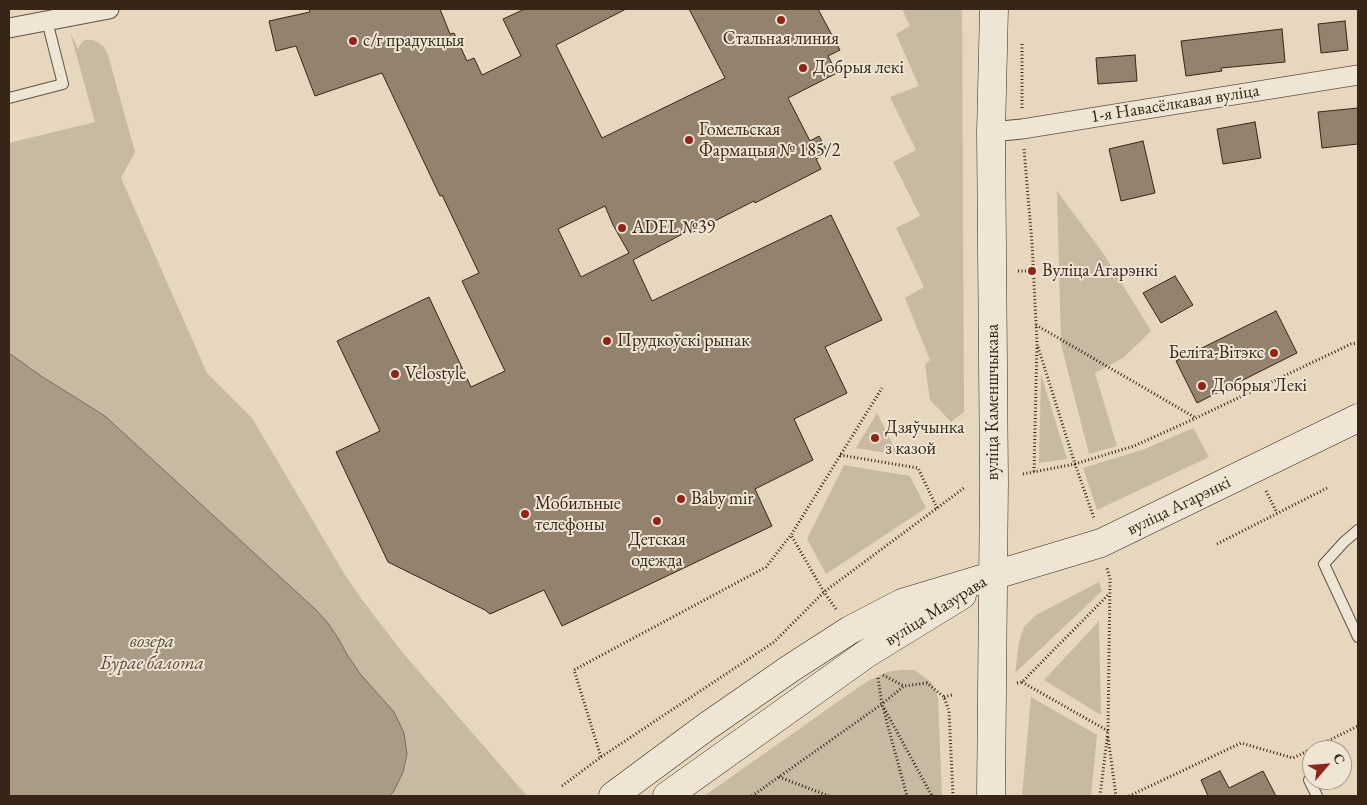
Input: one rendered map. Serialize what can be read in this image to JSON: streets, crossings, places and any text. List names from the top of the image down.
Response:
{
  "streets": {
    "main road": ["вуліца Каменшчыкава", "вуліца Агарэнкі", "вуліца Мазурава"],
    "street": ["1-я Навасёлкавая вуліца"]
  },
  "crossings": [
    ["1-я Навасёлкавая вуліца", "вуліца Каменшчыкава"],
    ["вуліца Каменшчыкава", "вуліца Агарэнкі"],
    ["вуліца Каменшчыкава", "вуліца Мазурава"],
    ["вуліца Агарэнкі", "вуліца Мазурава"]
  ],
  "water": ["возера Бурае балота"],
  "places": [
    "Стальная линия",
    "с/г прадукцыя",
    "Добрыя лекі",
    "Гомельская Фармацыя № 185/2",
    "ADEL №39",
    "Вуліца Агарэнкі",
    "Прудкоўскі рынак",
    "Беліта-Вітэкс",
    "Velostyle",
    "Добрыя Лекі",
    "Дзяўчынка з казой",
    "Baby mir",
    "Мобильные телефоны",
    "Детская одежда"
  ],
  "north": "top right"
}
